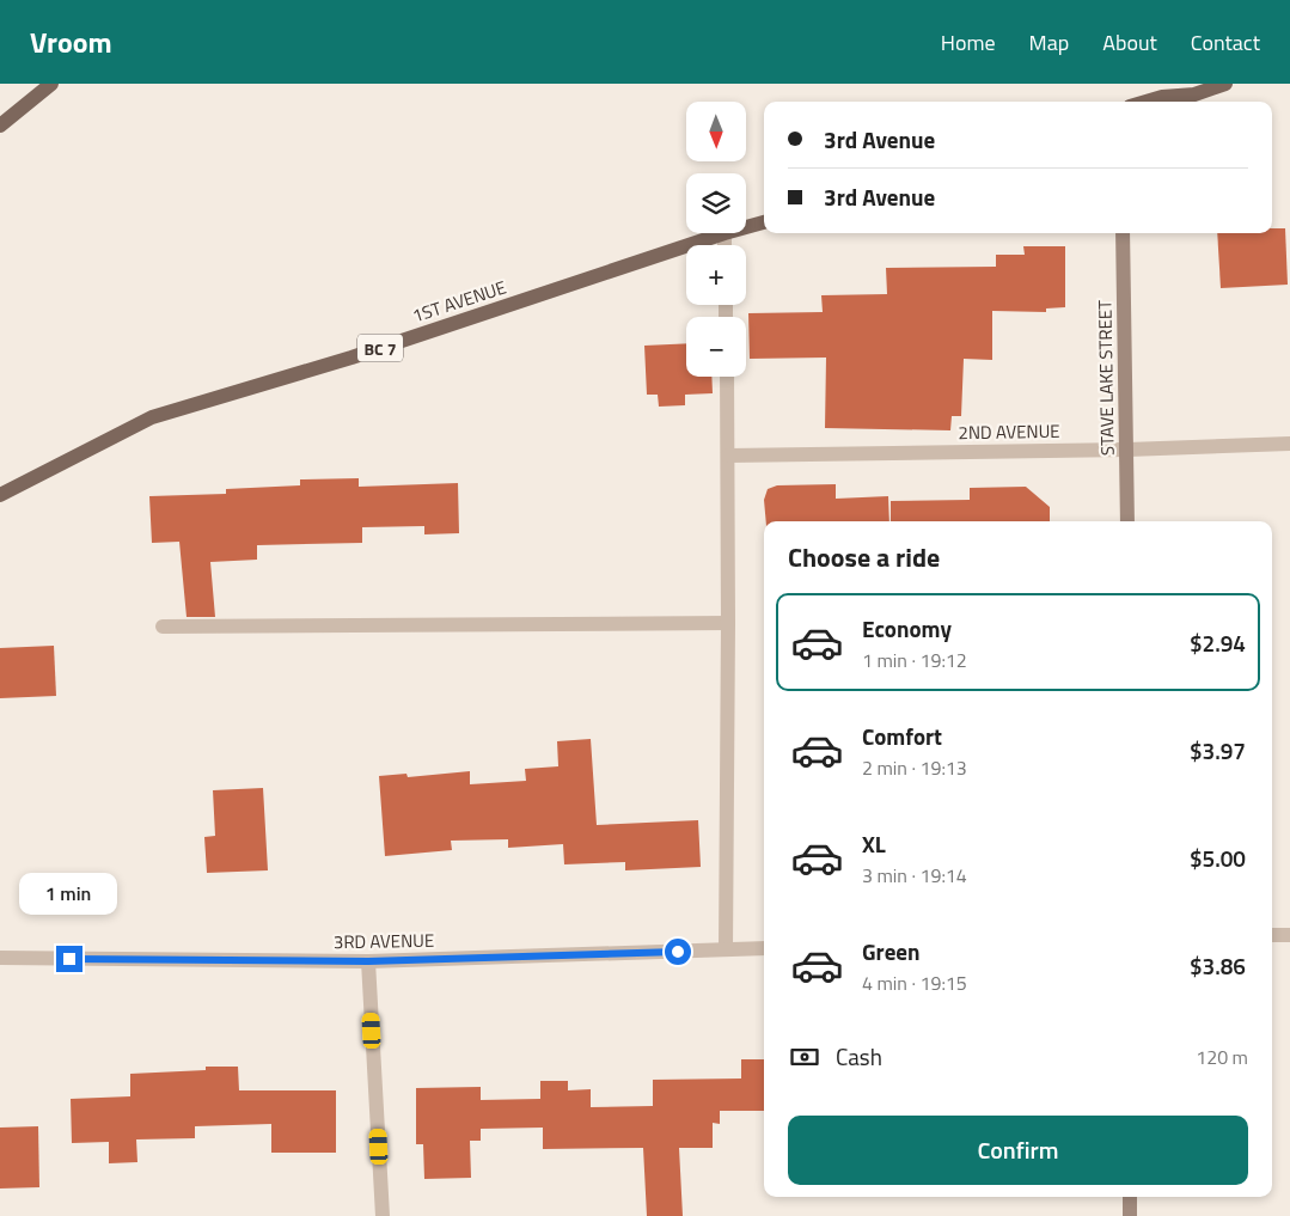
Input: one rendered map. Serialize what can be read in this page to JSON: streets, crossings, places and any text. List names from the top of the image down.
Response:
{
  "streets": {
    "main road": ["1ST AVENUE", "BC 7", "STAVE LAKE STREET"],
    "street": ["2ND AVENUE", "3RD AVENUE"]
  },
  "crossings": [
    ["STAVE LAKE STREET", "2ND AVENUE"]
  ],
  "north": "bottom",
  "page": {
    "header": "Vroom",
    "nav": [
      "Home",
      "Map",
      "About",
      "Contact"
    ],
    "map_buttons": ["+", "−"],
    "banner": ["3rd Avenue", "3rd Avenue"],
    "heading": "Choose a ride",
    "list": [
      {
        "name": "Economy",
        "note": "1 min · 19:12",
        "value": "$2.94"
      },
      {
        "name": "Comfort",
        "note": "2 min · 19:13",
        "value": "$3.97"
      },
      {
        "name": "XL",
        "note": "3 min · 19:14",
        "value": "$5.00"
      },
      {
        "name": "Green",
        "note": "4 min · 19:15",
        "value": "$3.86"
      }
    ],
    "bubble": "1 min",
    "pay": ["Cash", "120 m"],
    "buttons": "Confirm"
  }
}
